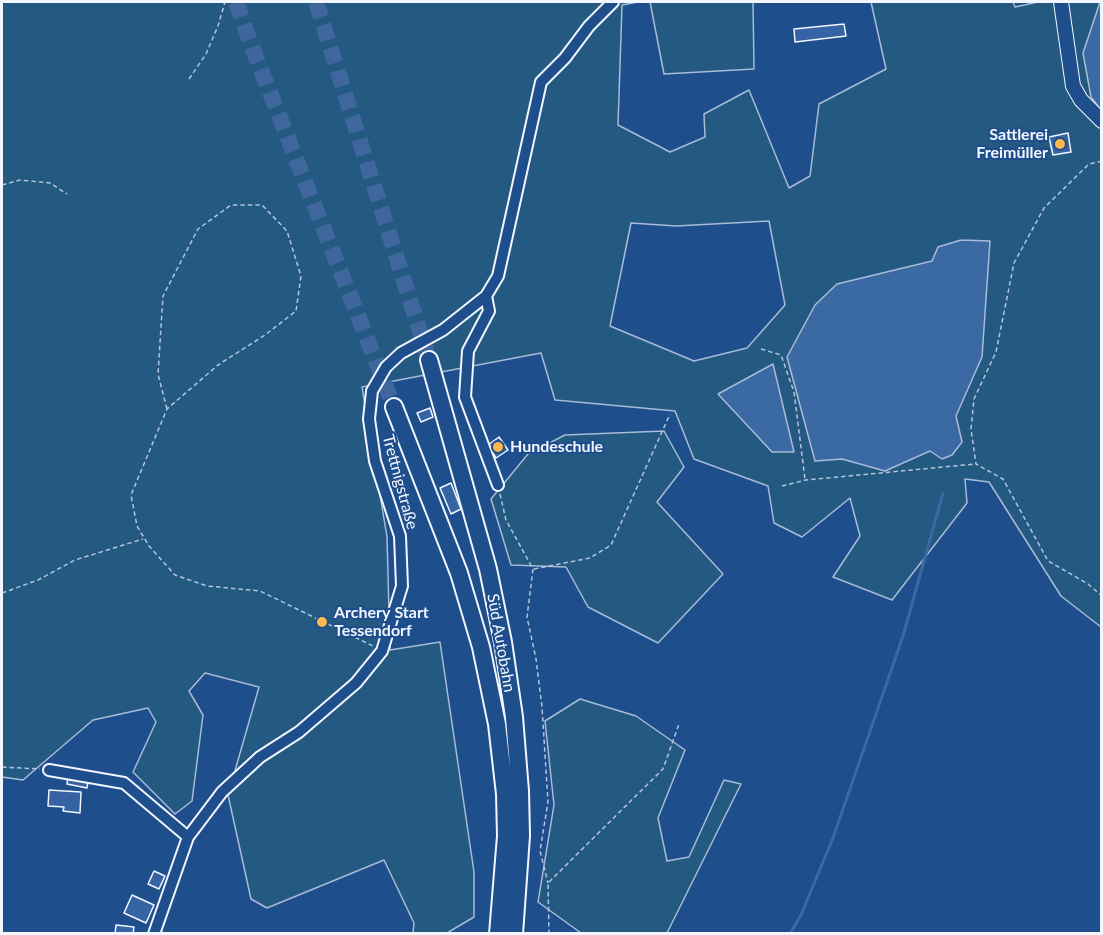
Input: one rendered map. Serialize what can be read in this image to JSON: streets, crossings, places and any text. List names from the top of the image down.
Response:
{
  "streets": {
    "highway": ["Süd Autobahn"],
    "street": ["Trettnigstraße"]
  },
  "places": ["Sattlerei Freimüller", "Hundeschule", "Archery Start Tessendorf"]
}
